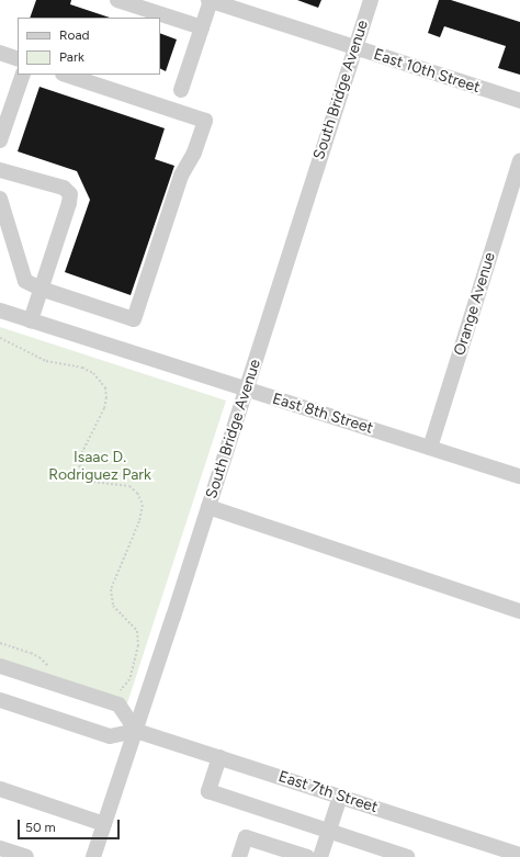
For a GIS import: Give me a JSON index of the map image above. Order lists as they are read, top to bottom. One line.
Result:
{"streets":{"street":["East 10th Street","South Bridge Avenue","Orange Avenue","East 8th Street","East 7th Street"]},"crossings":[["East 10th Street","South Bridge Avenue"],["South Bridge Avenue","East 8th Street"],["South Bridge Avenue","East 7th Street"],["Orange Avenue","East 8th Street"]],"parks":["Isaac D. Rodriguez Park"],"legend":["Road","Park"],"scale_bar":"50 m"}
